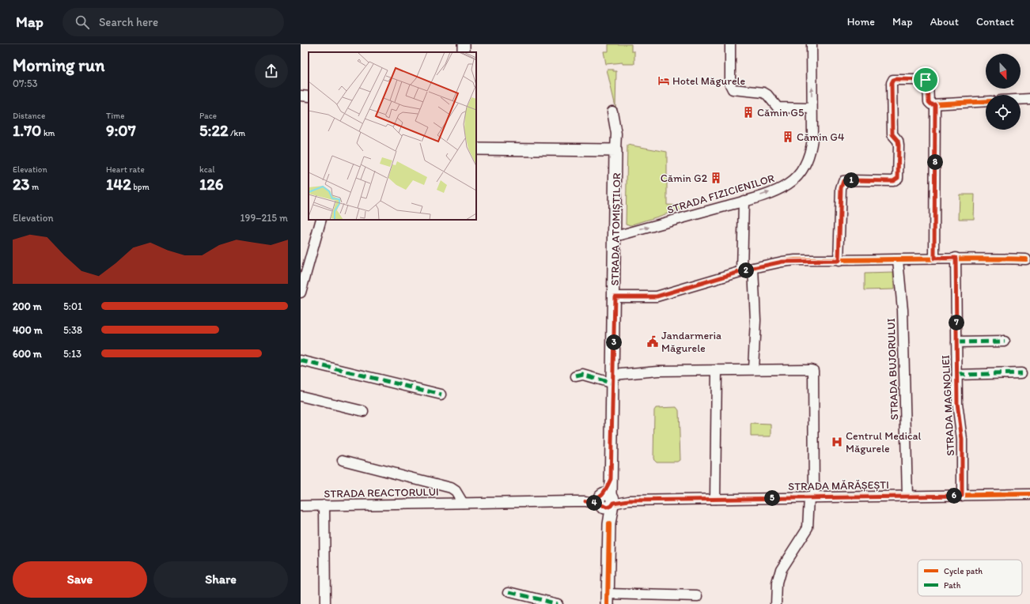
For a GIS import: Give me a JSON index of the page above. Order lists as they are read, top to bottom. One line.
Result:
{"streets":{"main road":["STRADA ATOMIȘTILOR"],"street":["STRADA FIZICIENILOR","STRADA BUJORULUI","STRADA MAGNOLIEI","STRADA MĂRĂȘEȘTI","STRADA REACTORULUI"]},"crossings":[["STRADA FIZICIENILOR","STRADA ATOMIȘTILOR"],["STRADA ATOMIȘTILOR","STRADA MĂRĂȘEȘTI"],["STRADA ATOMIȘTILOR","STRADA REACTORULUI"],["STRADA BUJORULUI","STRADA MĂRĂȘEȘTI"],["STRADA MAGNOLIEI","STRADA MĂRĂȘEȘTI"],["STRADA MĂRĂȘEȘTI","STRADA REACTORULUI"]],"one_way":["STRADA FIZICIENILOR"],"places":{"hotel":["Hotel Măgurele"],"building":["Cămin G5","Cămin G4","Cămin G2"],"public building":["Jandarmeria Măgurele"],"hospital":["Centrul Medical Măgurele"]},"legend":["Cycle path","Path"],"north":"bottom","page":{"header":"Map","search":"Search here","nav":["Home","Map","About","Contact"],"heading":["Morning run","07:53"],"stats":[["Distance","1.70 km"],["Time","9:07"],["Pace","5:22 /km"],["Elevation","23 m"],["Heart rate","142 bpm"],["kcal","126"]],"pins":["8","1","2","7","3","6","5","4"],"chart":["Elevation","199–215 m"],"list":[{"name":"200 m","note":"5:01"},{"name":"400 m","note":"5:38"},{"name":"600 m","note":"5:13"}],"buttons":["Save","Share"]}}
